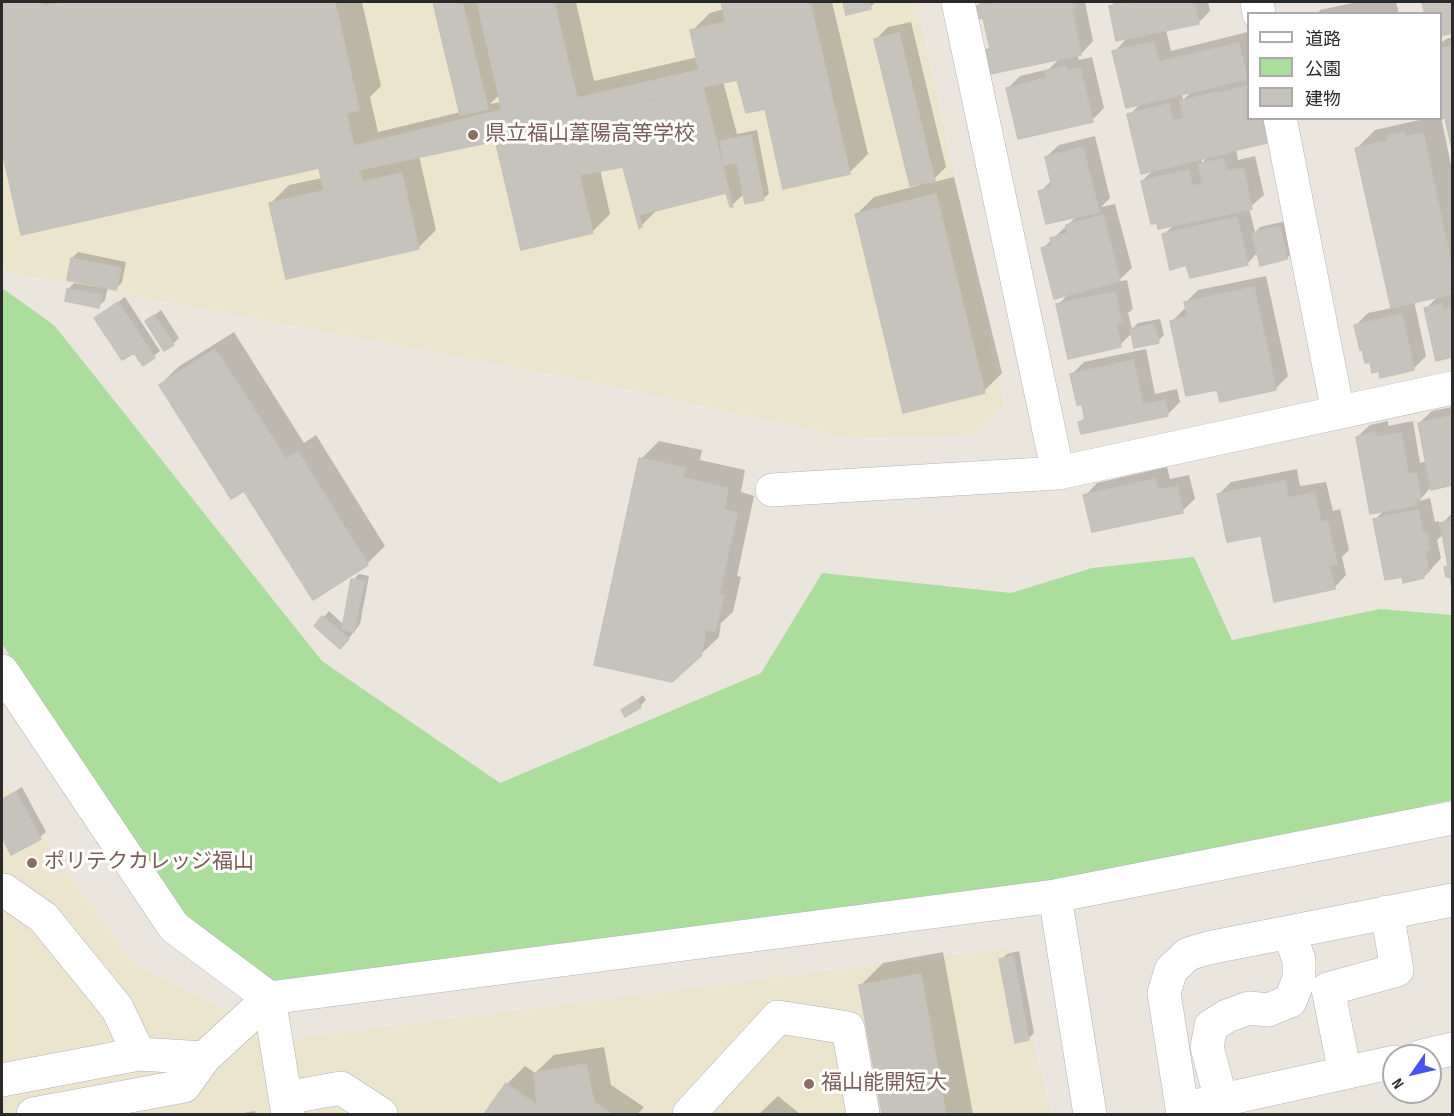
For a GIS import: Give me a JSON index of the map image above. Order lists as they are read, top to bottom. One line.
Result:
{"places":["県立福山葦陽高等学校","ポリテクカレッジ福山","福山能開短大"],"legend":["道路","公園","建物"],"north":"bottom left"}
